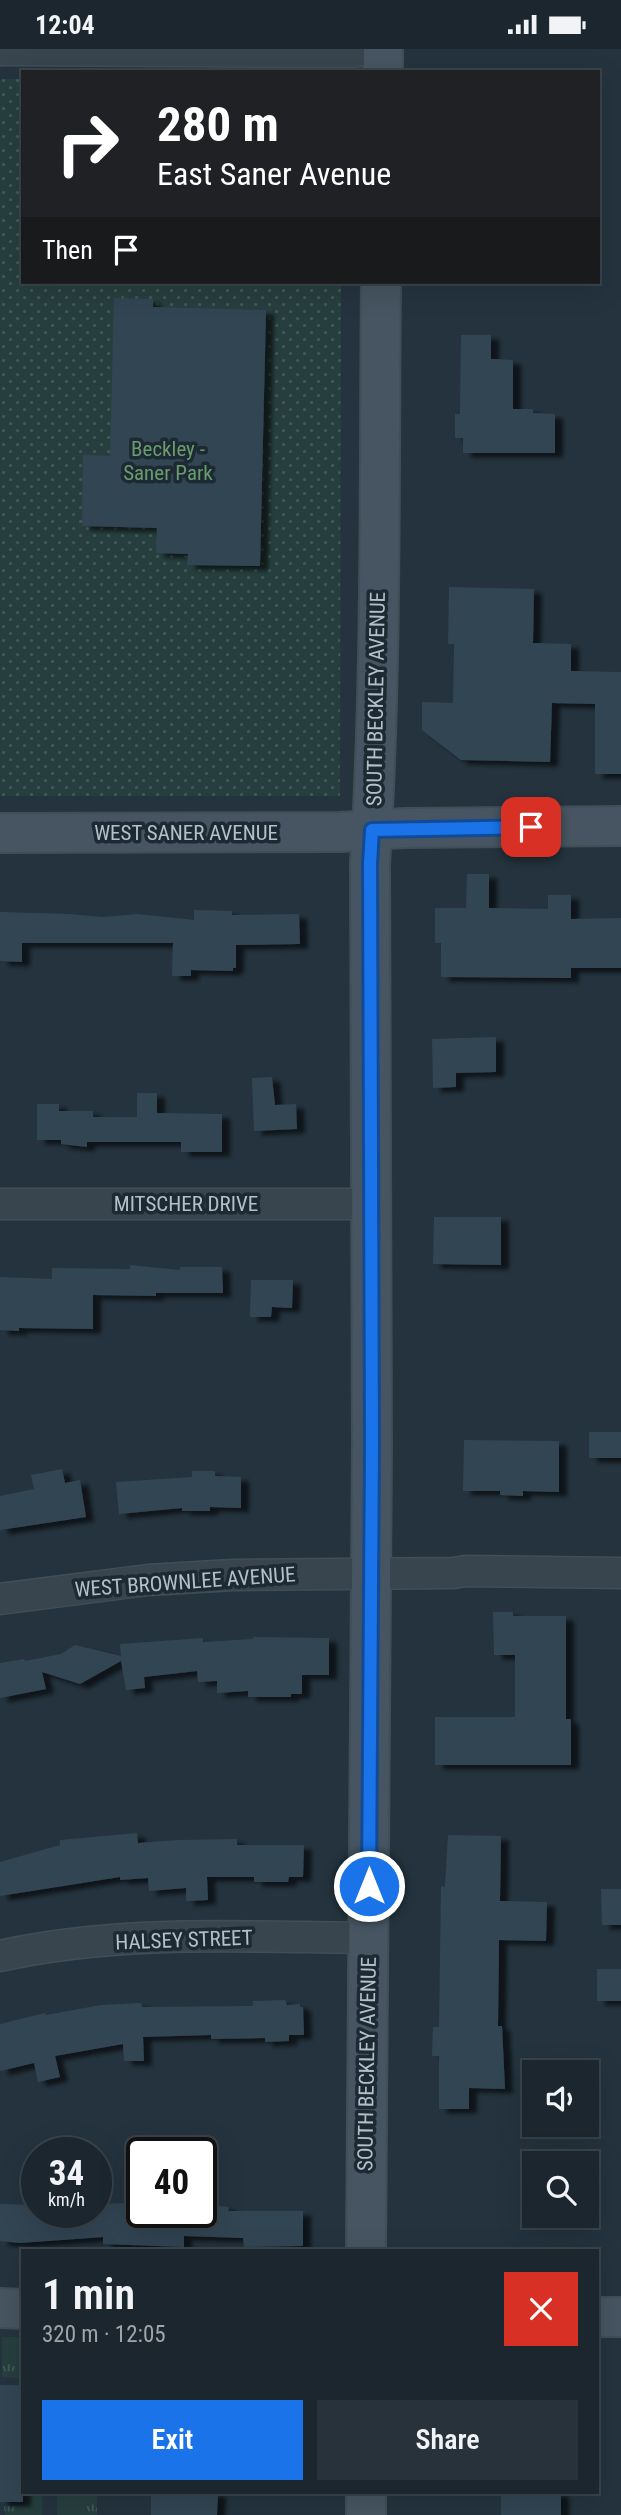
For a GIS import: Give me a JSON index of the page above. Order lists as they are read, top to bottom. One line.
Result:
{"streets":{"street":["SOUTH BECKLEY AVENUE","WEST SANER AVENUE","MITSCHER DRIVE","WEST BROWNLEE AVENUE","HALSEY STREET"]},"crossings":[["SOUTH BECKLEY AVENUE","WEST SANER AVENUE"],["SOUTH BECKLEY AVENUE","MITSCHER DRIVE"],["SOUTH BECKLEY AVENUE","WEST BROWNLEE AVENUE"],["SOUTH BECKLEY AVENUE","HALSEY STREET"]],"parks":["Beckley - Saner Park"],"page":{"status":"12:04","turn":["280 m","East Saner Avenue"],"then":"Then","speed":"34 km/h","limit":"40","heading":["1 min","320 m · 12:05"],"buttons":["Exit","Share"]}}
